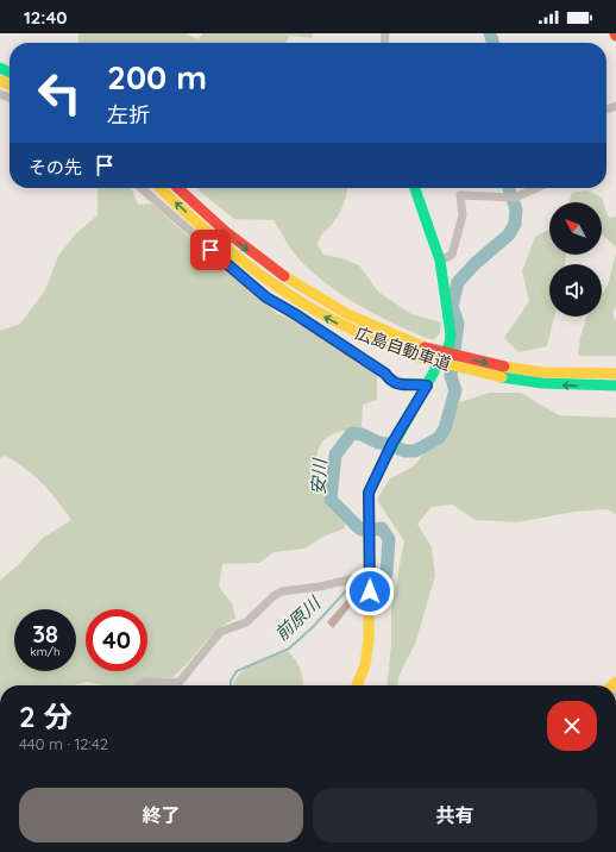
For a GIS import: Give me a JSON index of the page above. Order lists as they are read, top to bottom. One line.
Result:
{"streets":{"main road":["広島自動車道"]},"water":["安川","前原川"],"north":"top left","page":{"status":"12:40","turn":["200 m","左折"],"then":"その先","speed":"38 km/h","limit":"40","heading":["2 分","440 m · 12:42"],"buttons":["終了","共有"]}}
